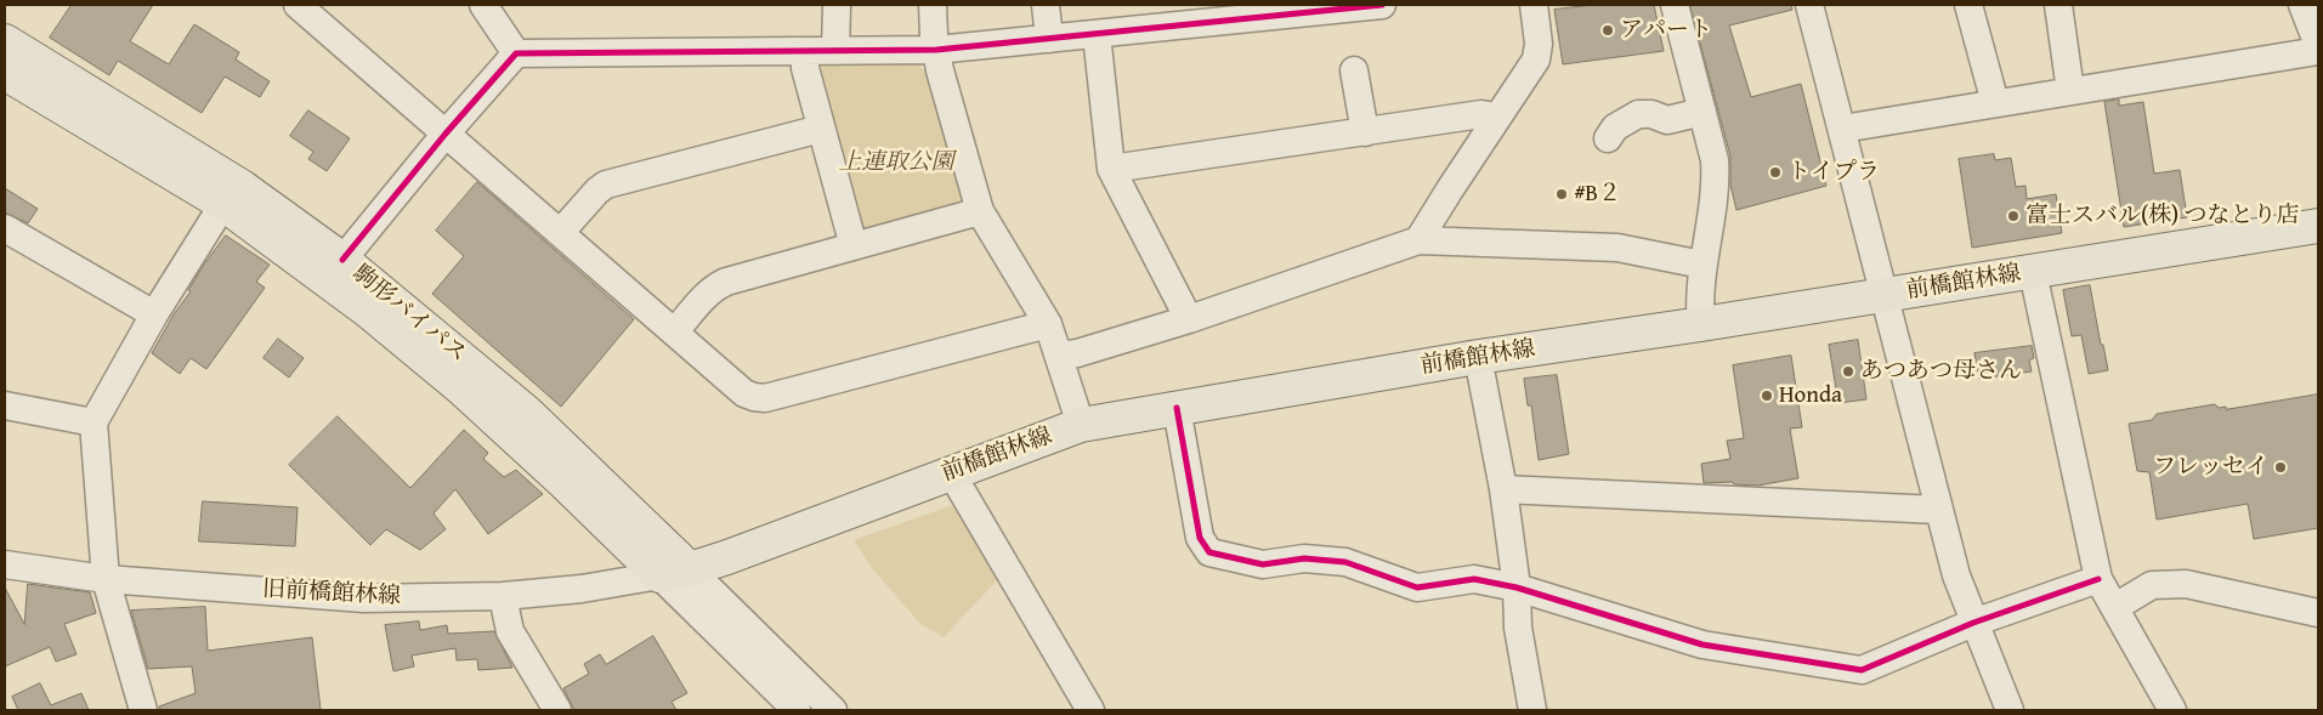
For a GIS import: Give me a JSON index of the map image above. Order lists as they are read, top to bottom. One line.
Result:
{"streets":{"main road":["前橋館林線","駒形バイパス"],"street":["旧前橋館林線"]},"crossings":[["前橋館林線","駒形バイパス"],["前橋館林線","旧前橋館林線"],["駒形バイパス","旧前橋館林線"]],"parks":["上連取公園"],"places":["アパート","トイプラ","#B２","富士スバル(株) つなとり店","あつあつ母さん","Honda","フレッセイ"]}
